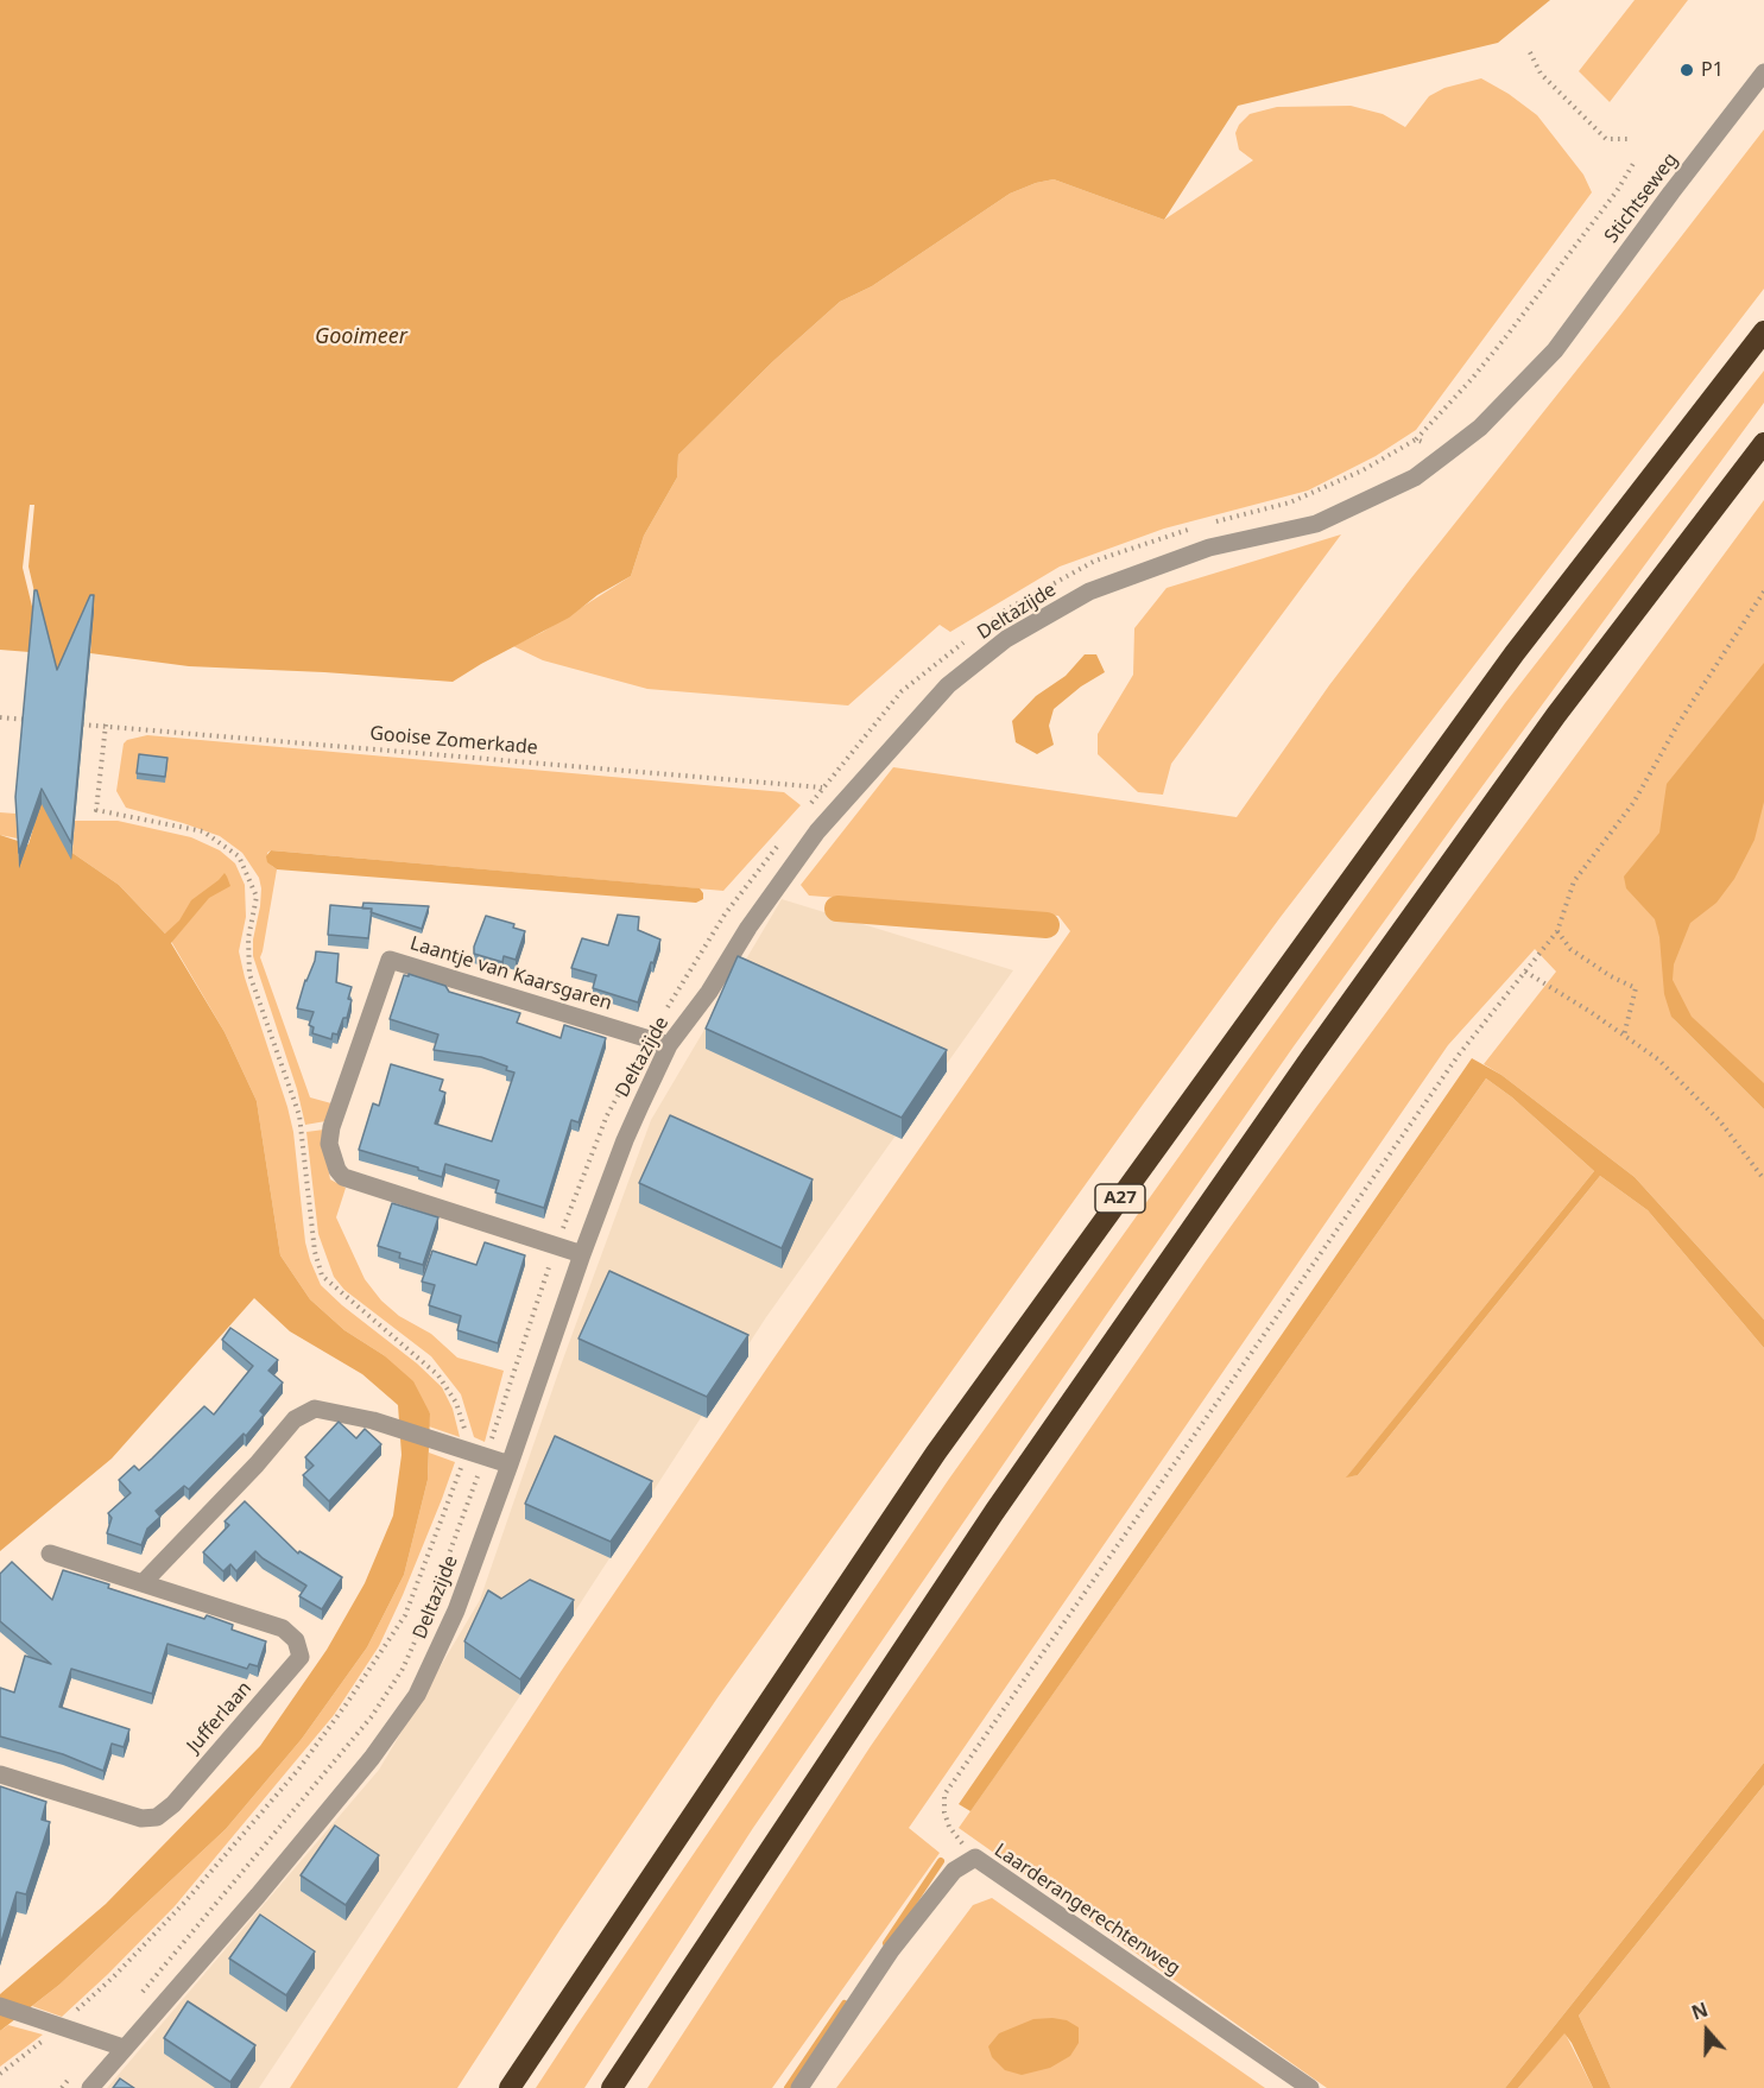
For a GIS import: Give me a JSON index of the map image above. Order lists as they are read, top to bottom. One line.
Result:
{"streets":{"highway":["A27"],"street":["Stichtseweg","Deltazijde","Laantje van Kaarsgaren","Jufferlaan","Laarderangerechtenweg"],"path":["Gooise Zomerkade"]},"crossings":[["Stichtseweg","Deltazijde"],["Deltazijde","Laantje van Kaarsgaren"]],"water":["Gooimeer"],"places":["P1"],"north":"top"}
